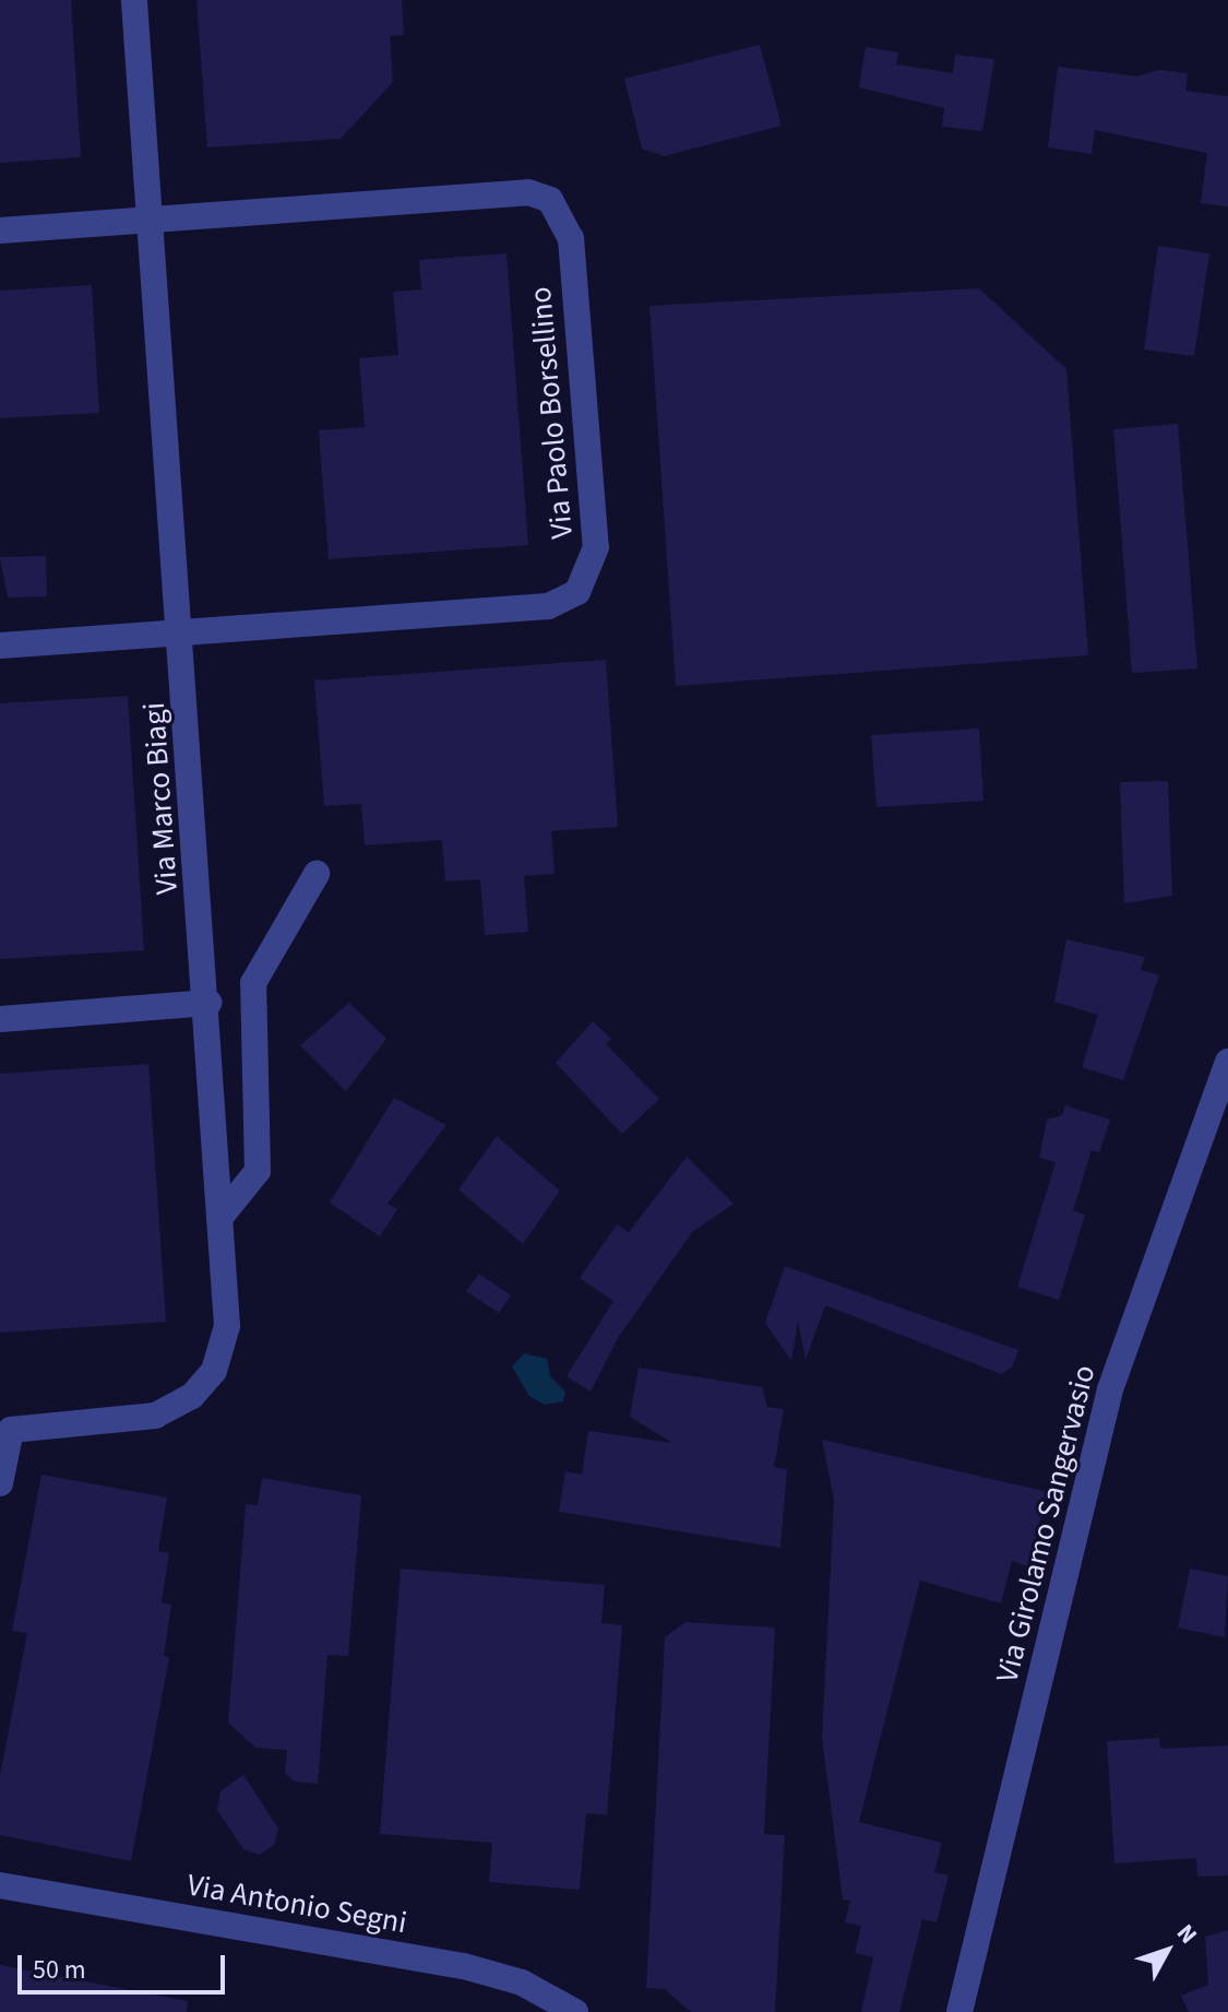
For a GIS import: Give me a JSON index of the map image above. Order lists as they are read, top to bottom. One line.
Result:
{"streets":{"street":["Via Paolo Borsellino","Via Marco Biagi","Via Girolamo Sangervasio","Via Antonio Segni"]},"crossings":[["Via Paolo Borsellino","Via Marco Biagi"]],"scale_bar":"50 m","north":"top right"}
